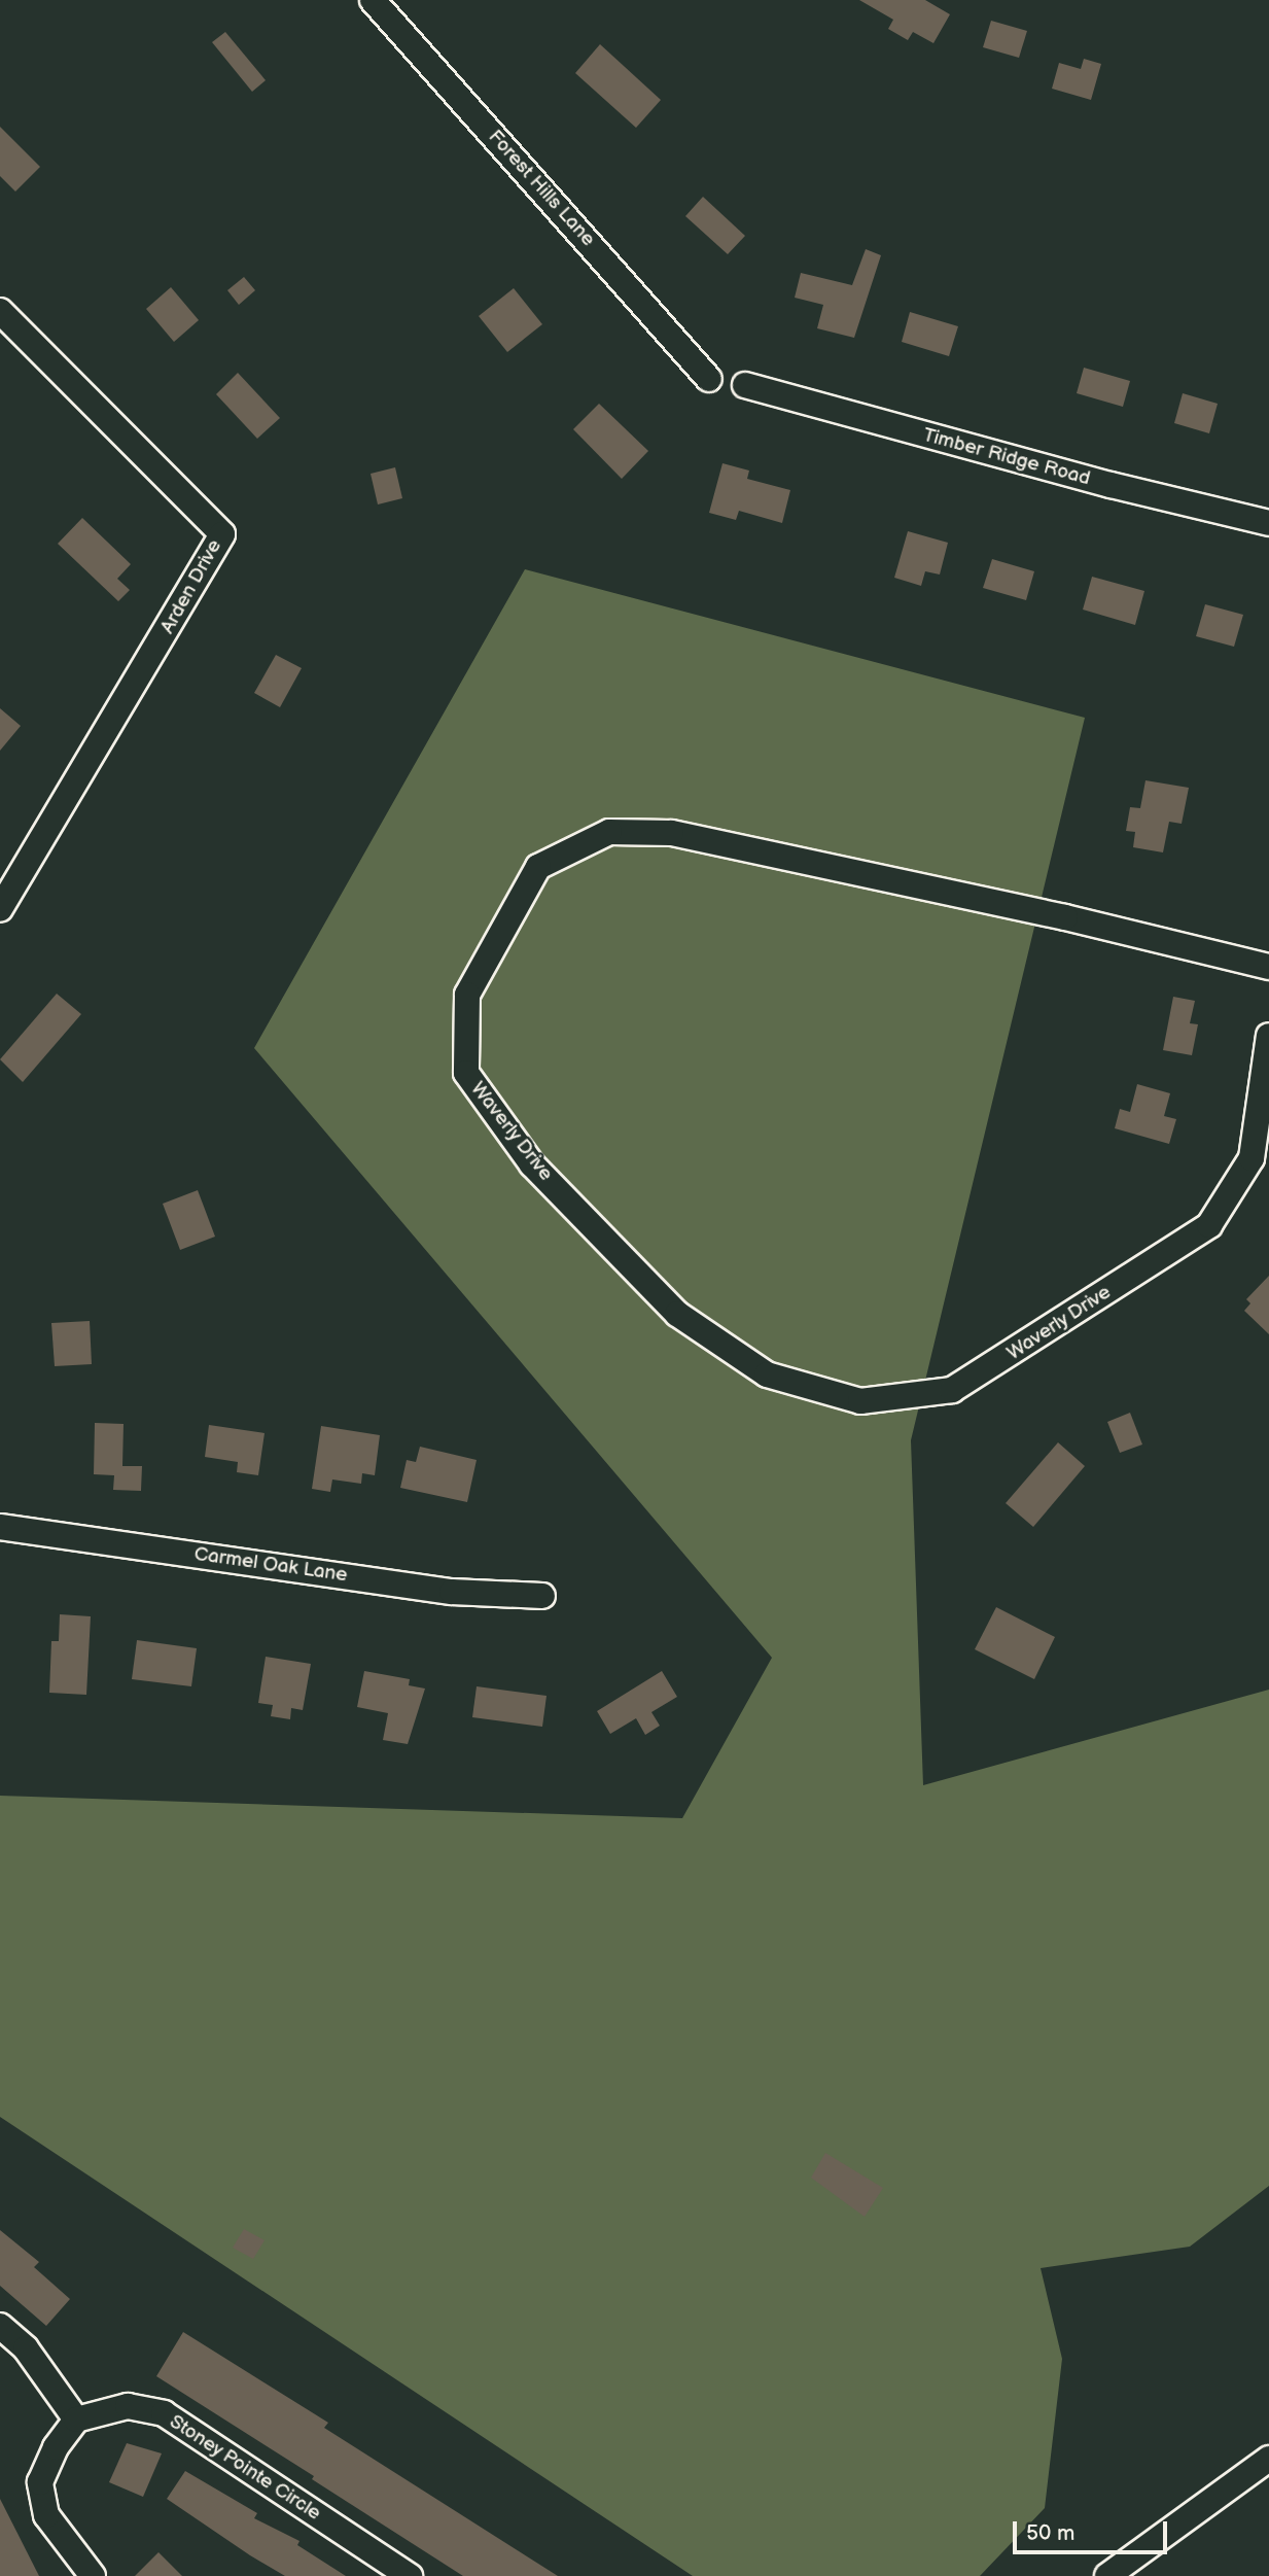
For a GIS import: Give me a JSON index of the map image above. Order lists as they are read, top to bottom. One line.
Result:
{"streets":{"street":["Forest Hills Lane","Timber Ridge Road","Arden Drive","Waverly Drive","Carmel Oak Lane","Stoney Pointe Circle"]},"scale_bar":"50 m"}
